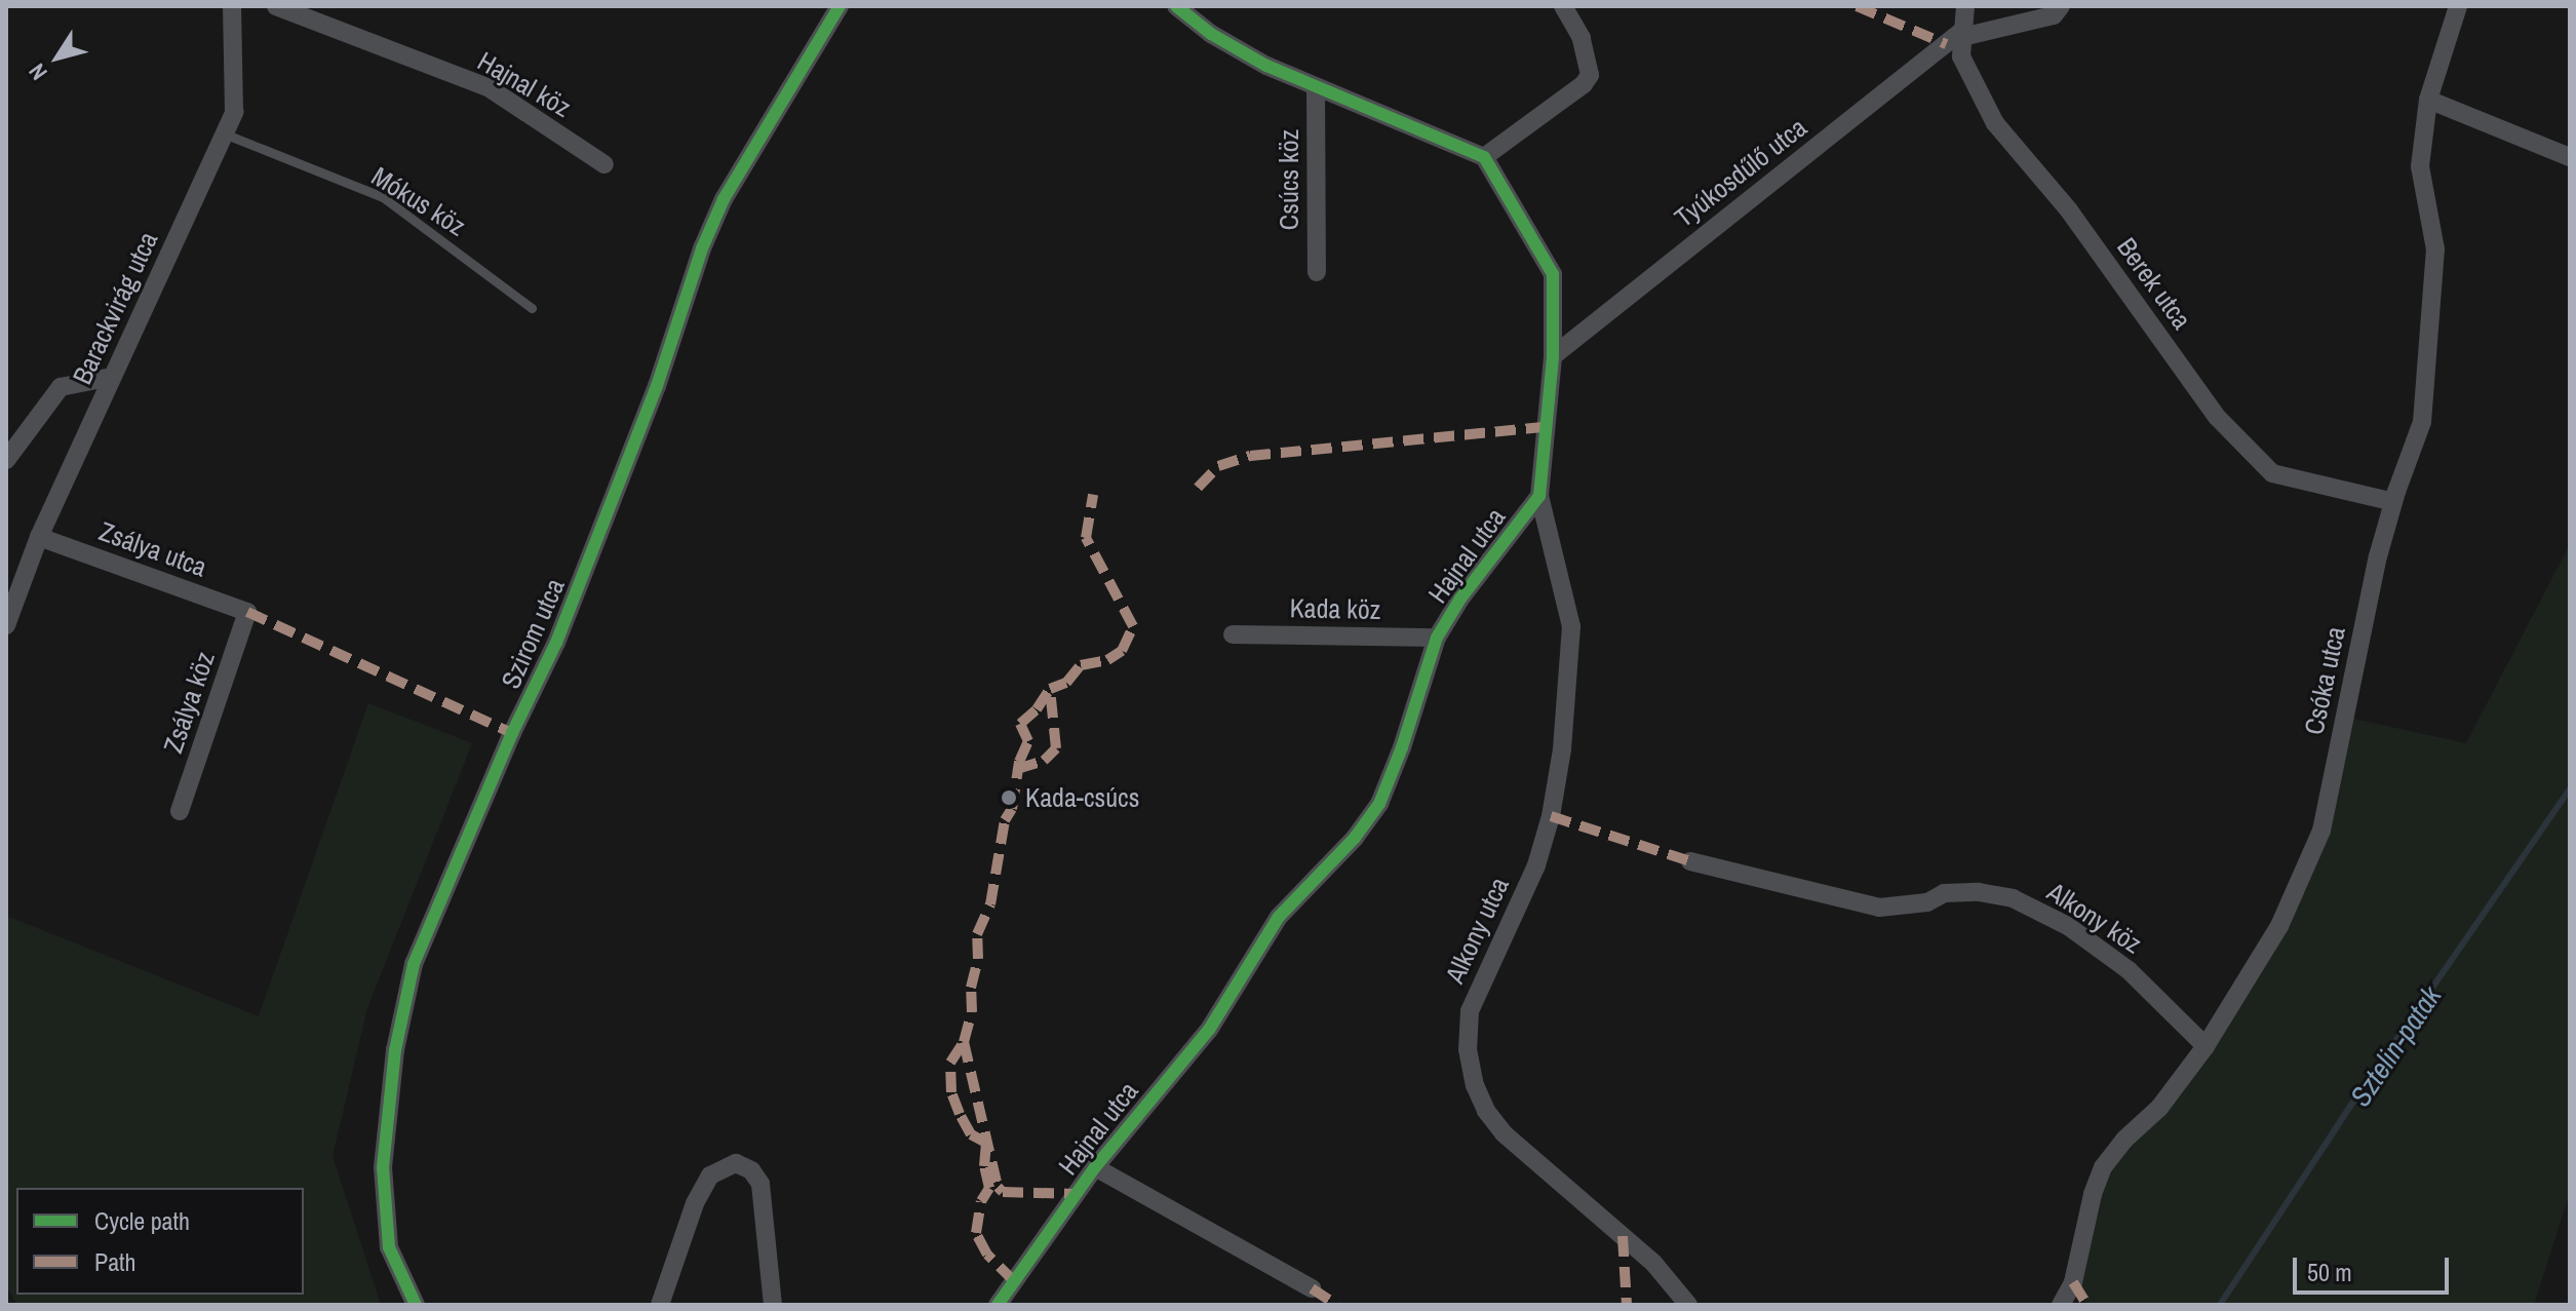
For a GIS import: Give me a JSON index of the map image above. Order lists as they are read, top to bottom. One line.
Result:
{"streets":{"street":["Hajnal köz","Tyúkosdűlő utca","Csúcs köz","Berek utca","Barackvirág utca","Zsálya utca","Hajnal utca","Kada köz","Szirom utca","Csóka utca","Zsálya köz","Alkony köz","Alkony utca"],"lane":["Mókus köz"]},"crossings":[["Tyúkosdűlő utca","Berek utca"],["Tyúkosdűlő utca","Hajnal utca"],["Mókus köz","Barackvirág utca"],["Berek utca","Csóka utca"],["Barackvirág utca","Zsálya utca"],["Zsálya utca","Zsálya köz"],["Hajnal utca","Kada köz"],["Hajnal utca","Alkony utca"],["Csóka utca","Alkony köz"]],"water":["Sztelin-patak"],"places":["Kada-csúcs"],"legend":["Cycle path","Path"],"scale_bar":"50 m","north":"bottom left"}
